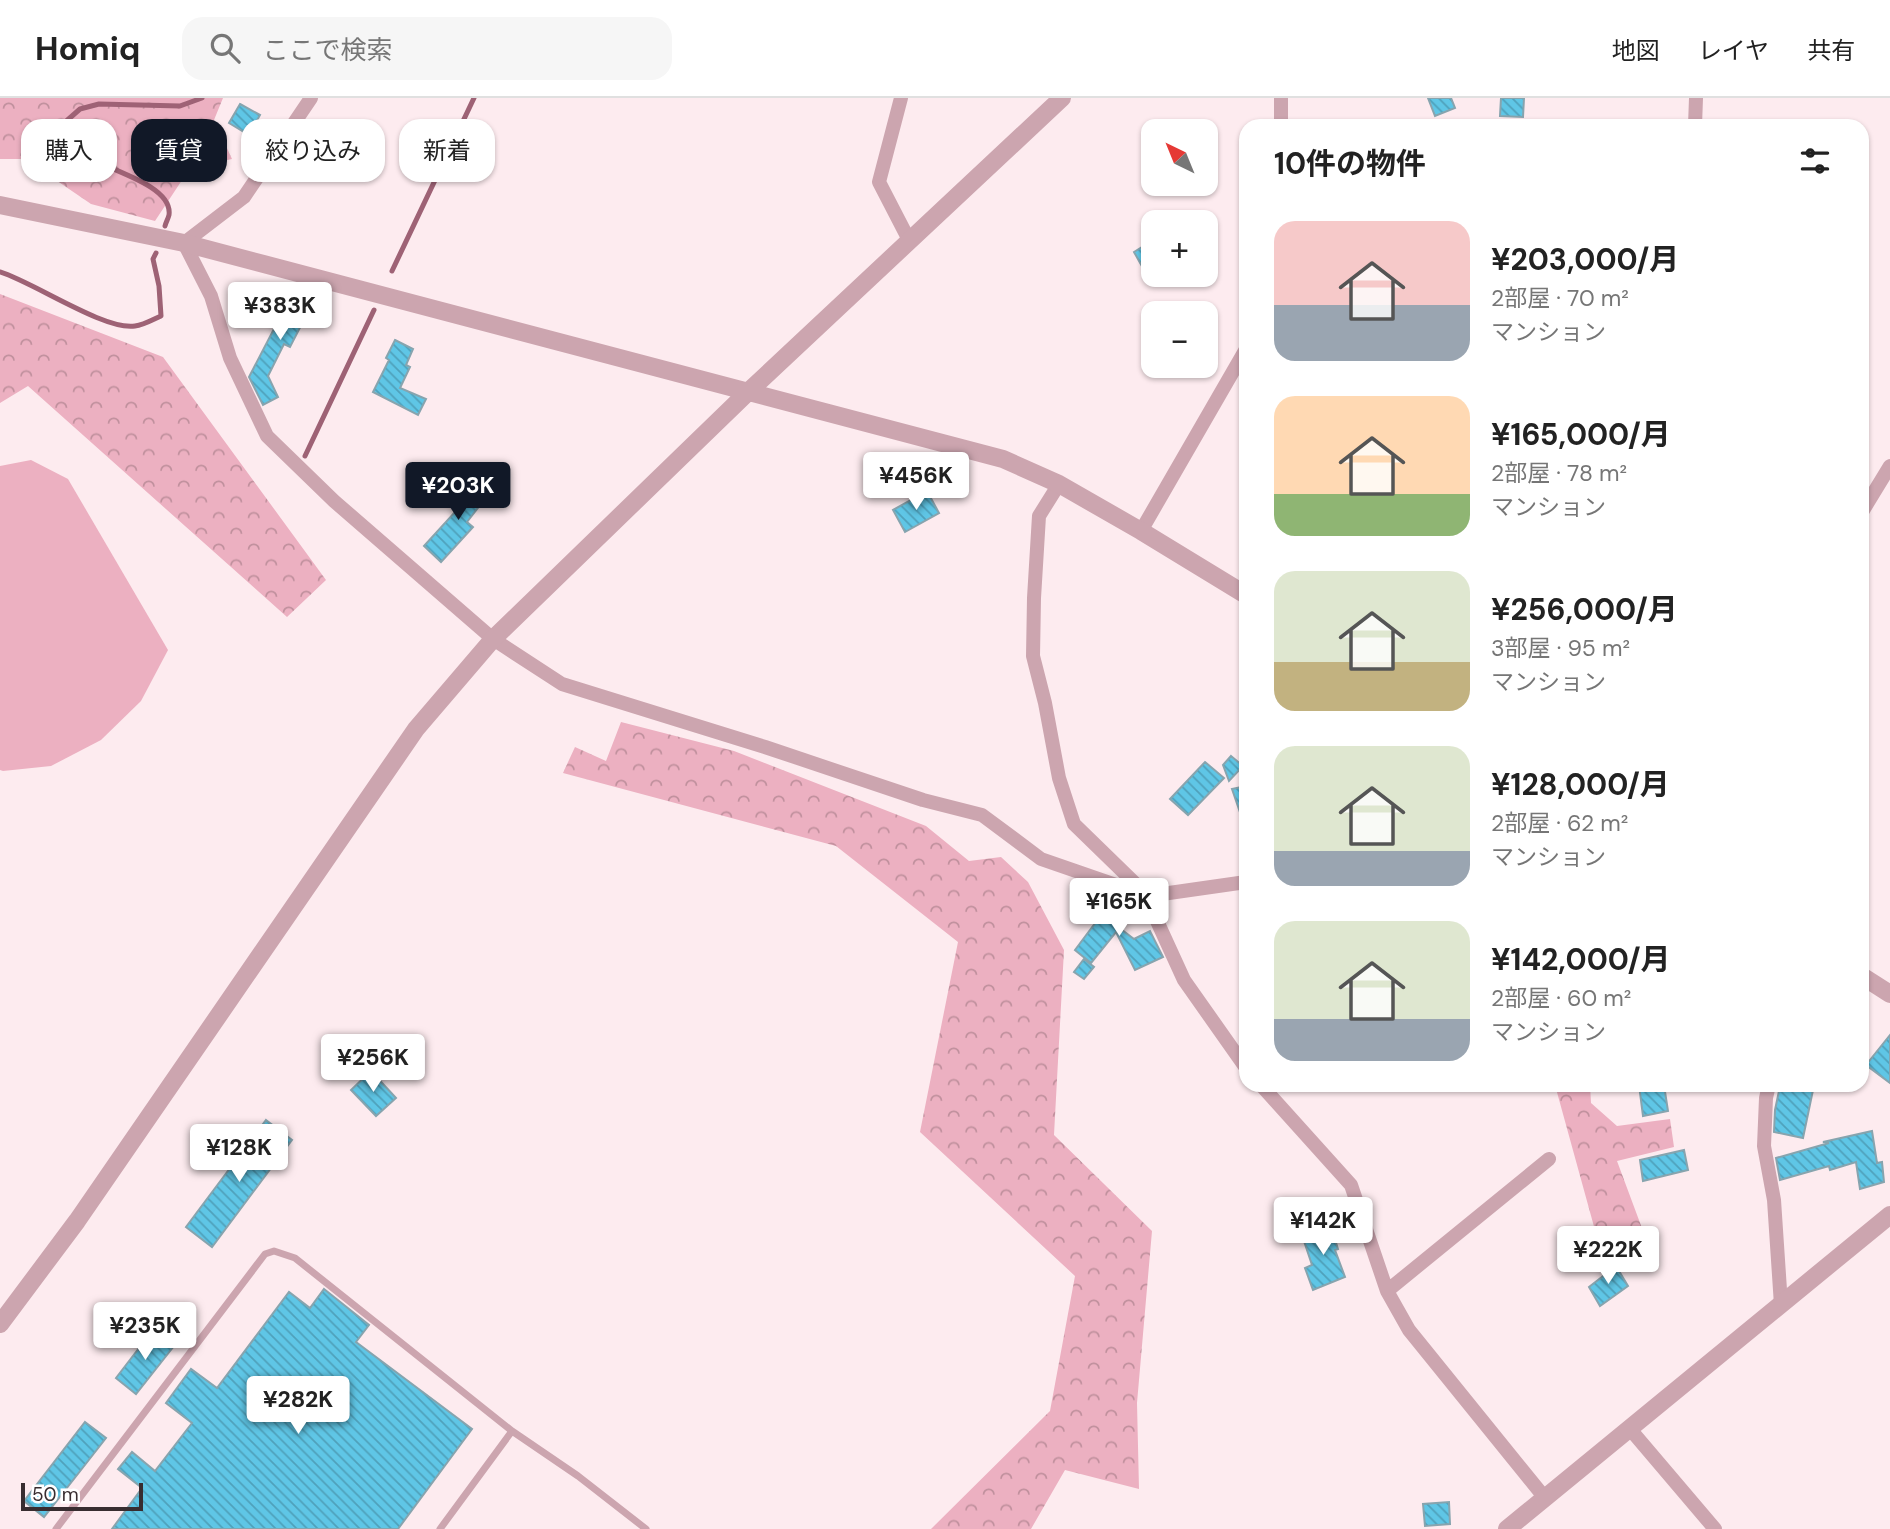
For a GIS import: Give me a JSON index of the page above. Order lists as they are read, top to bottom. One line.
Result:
{"scale_bar":"50 m","north":"top left","page":{"header":"Homiq","search":"ここで検索","nav":["地図","レイヤ","共有"],"map_buttons":["+","−"],"chip":["購入","賃貸","絞り込み","新着"],"heading":"10件の物件","list":[{"name":"¥203,000/月","note":"2部屋 · 70 m² · マンション"},{"name":"¥165,000/月","note":"2部屋 · 78 m² · マンション"},{"name":"¥256,000/月","note":"3部屋 · 95 m² · マンション"},{"name":"¥128,000/月","note":"2部屋 · 62 m² · マンション"},{"name":"¥142,000/月","note":"2部屋 · 60 m² · マンション"}],"price":["¥383K","¥456K","¥203K","¥165K","¥256K","¥128K","¥142K","¥222K","¥235K","¥282K"],"scale":"50 m"}}
